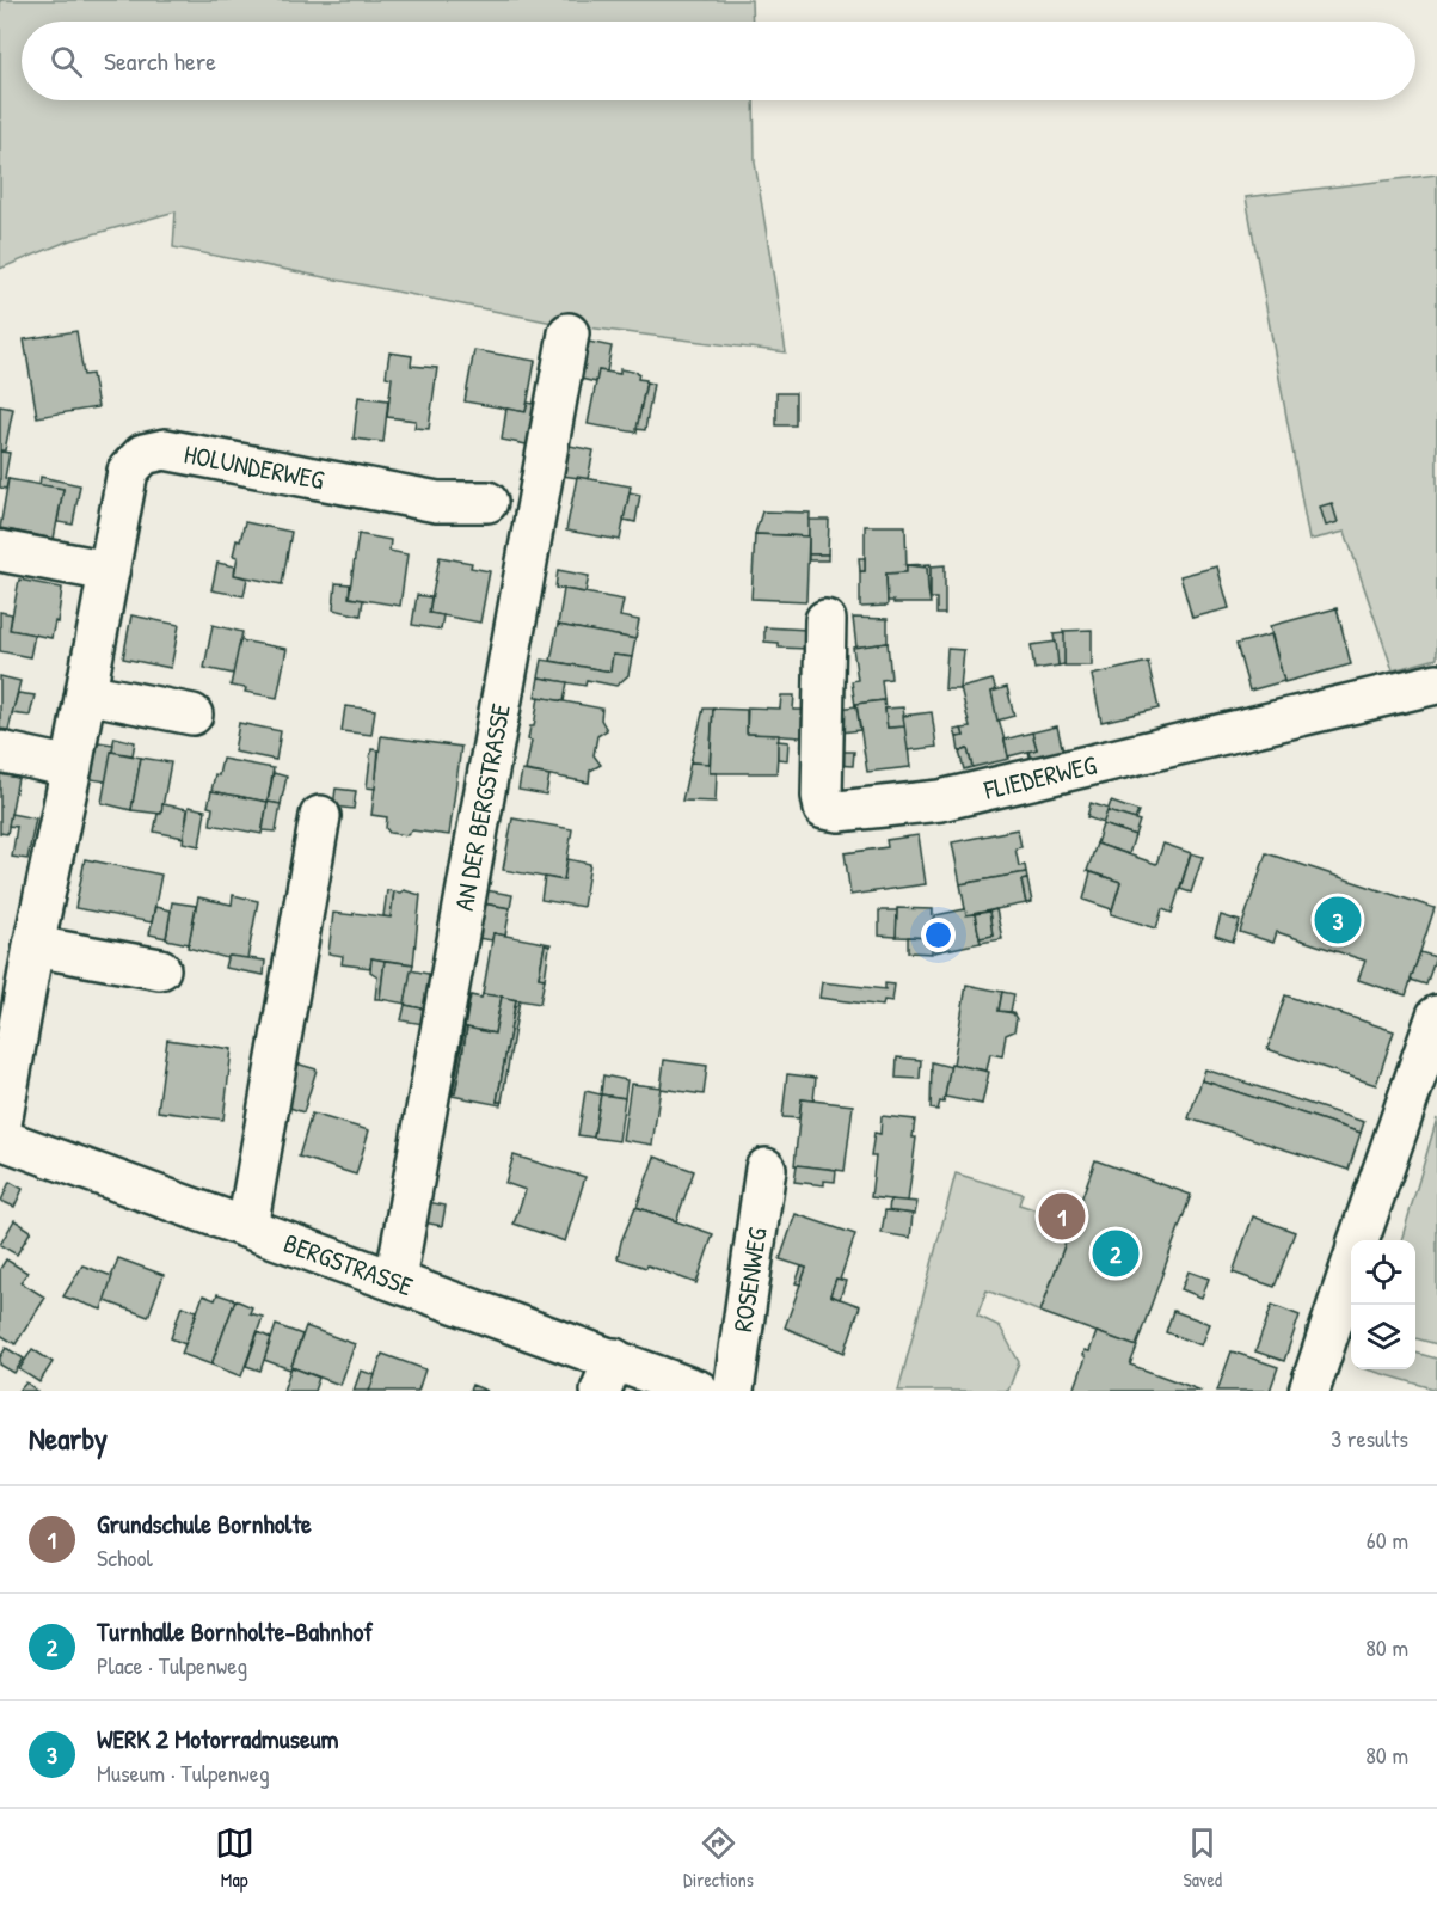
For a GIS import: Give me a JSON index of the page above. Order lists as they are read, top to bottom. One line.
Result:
{"streets":{"street":["HOLUNDERWEG","FLIEDERWEG","AN DER BERGSTRASSE","BERGSTRASSE","ROSENWEG"]},"crossings":[["AN DER BERGSTRASSE","BERGSTRASSE"]],"page":{"search":"Search here","pins":["3","1","2"],"heading":["Nearby","3 results"],"list":[{"mark":"1","name":"Grundschule Bornholte","note":"School","value":"60 m"},{"mark":"2","name":"Turnhalle Bornholte-Bahnhof","note":"Place · Tulpenweg","value":"80 m"},{"mark":"3","name":"WERK 2 Motorradmuseum","note":"Museum · Tulpenweg","value":"80 m"}],"nav":["Map","Directions","Saved"]}}
